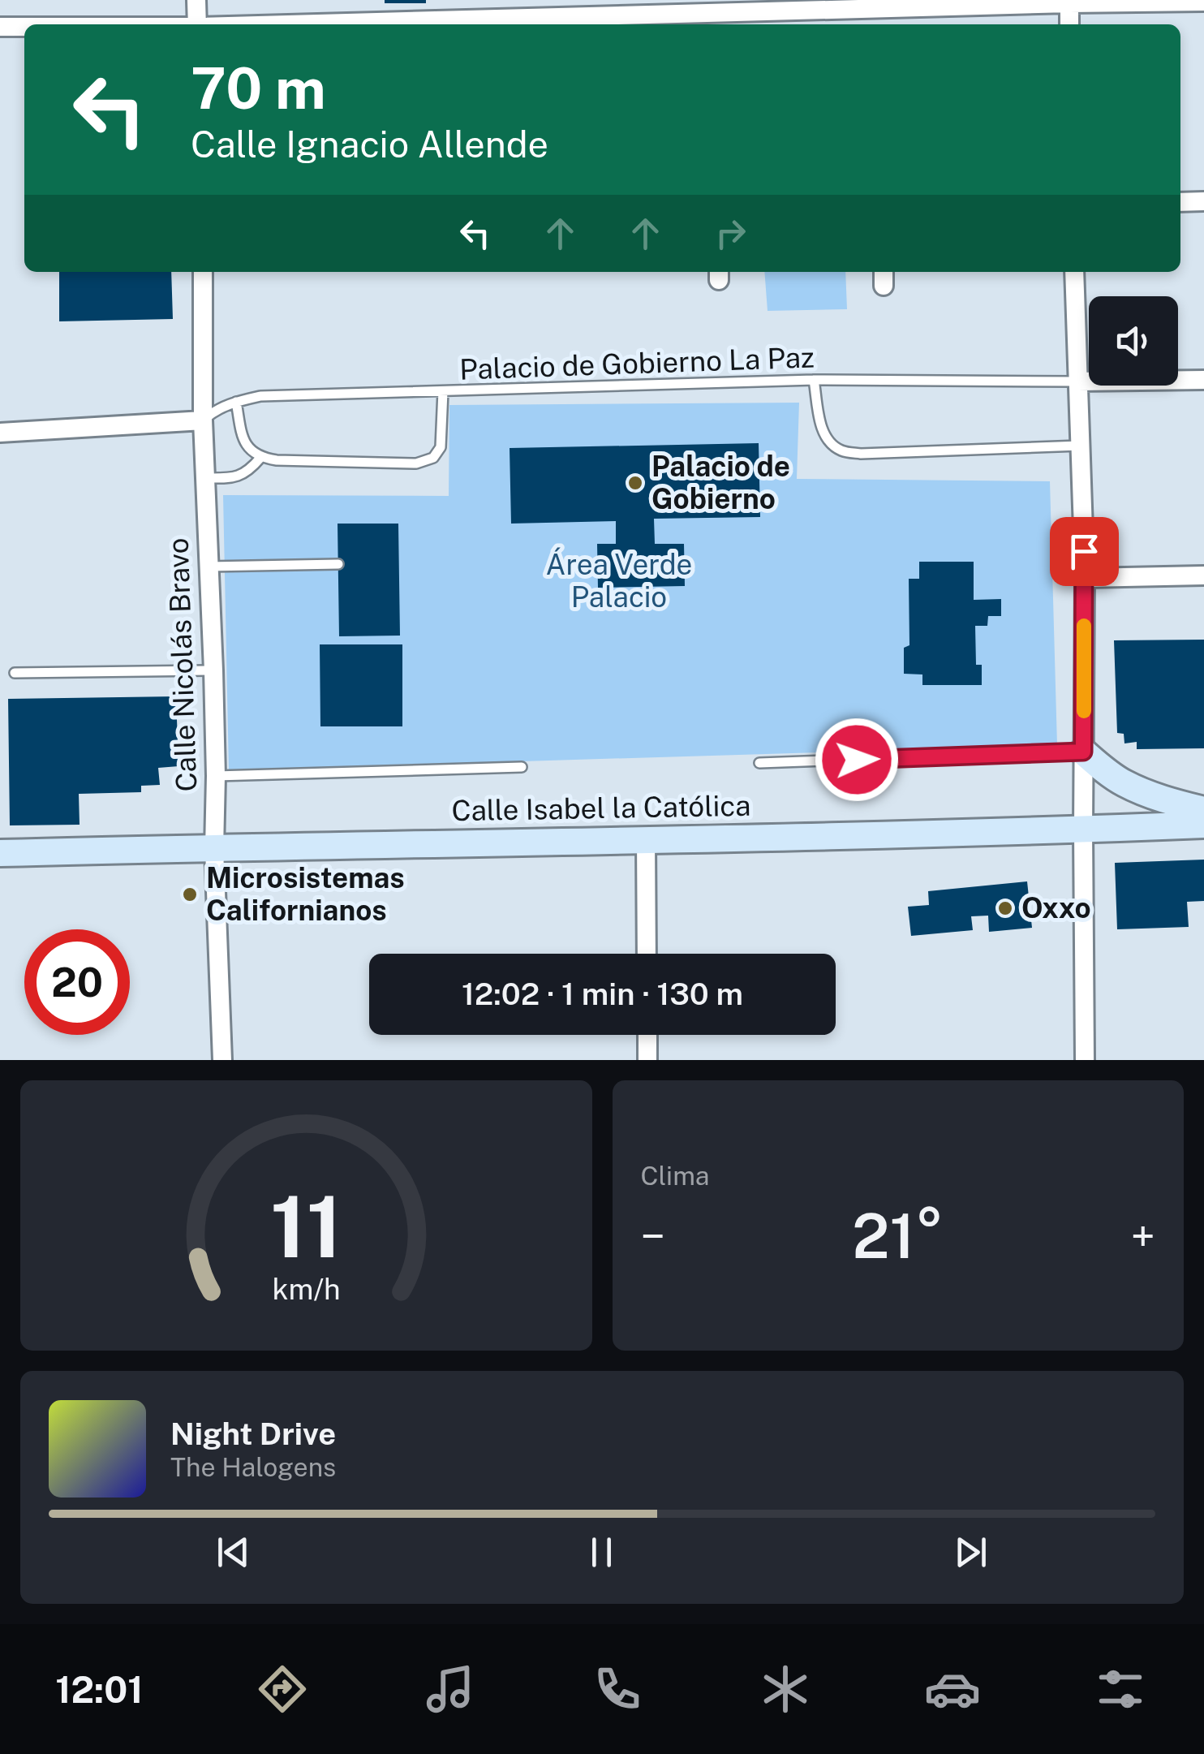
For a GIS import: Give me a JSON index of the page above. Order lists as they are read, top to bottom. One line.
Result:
{"streets":{"street":["Calle Nicolás Bravo","Calle Isabel la Católica"],"lane":["Palacio de Gobierno La Paz"]},"crossings":[["Palacio de Gobierno La Paz","Calle Nicolás Bravo"],["Calle Nicolás Bravo","Calle Isabel la Católica"]],"parks":["Área Verde Palacio"],"places":["Palacio de Gobierno","Microsistemas Californianos","Oxxo"],"page":{"turn":["70 m","Calle Ignacio Allende"],"limit":"20","trip":"12:02 · 1 min · 130 m","tile":"Clima","heat":["−","21°","+"],"song":["Night Drive","The Halogens"],"tabs":"12:01","gauge":["11","km/h"]}}
